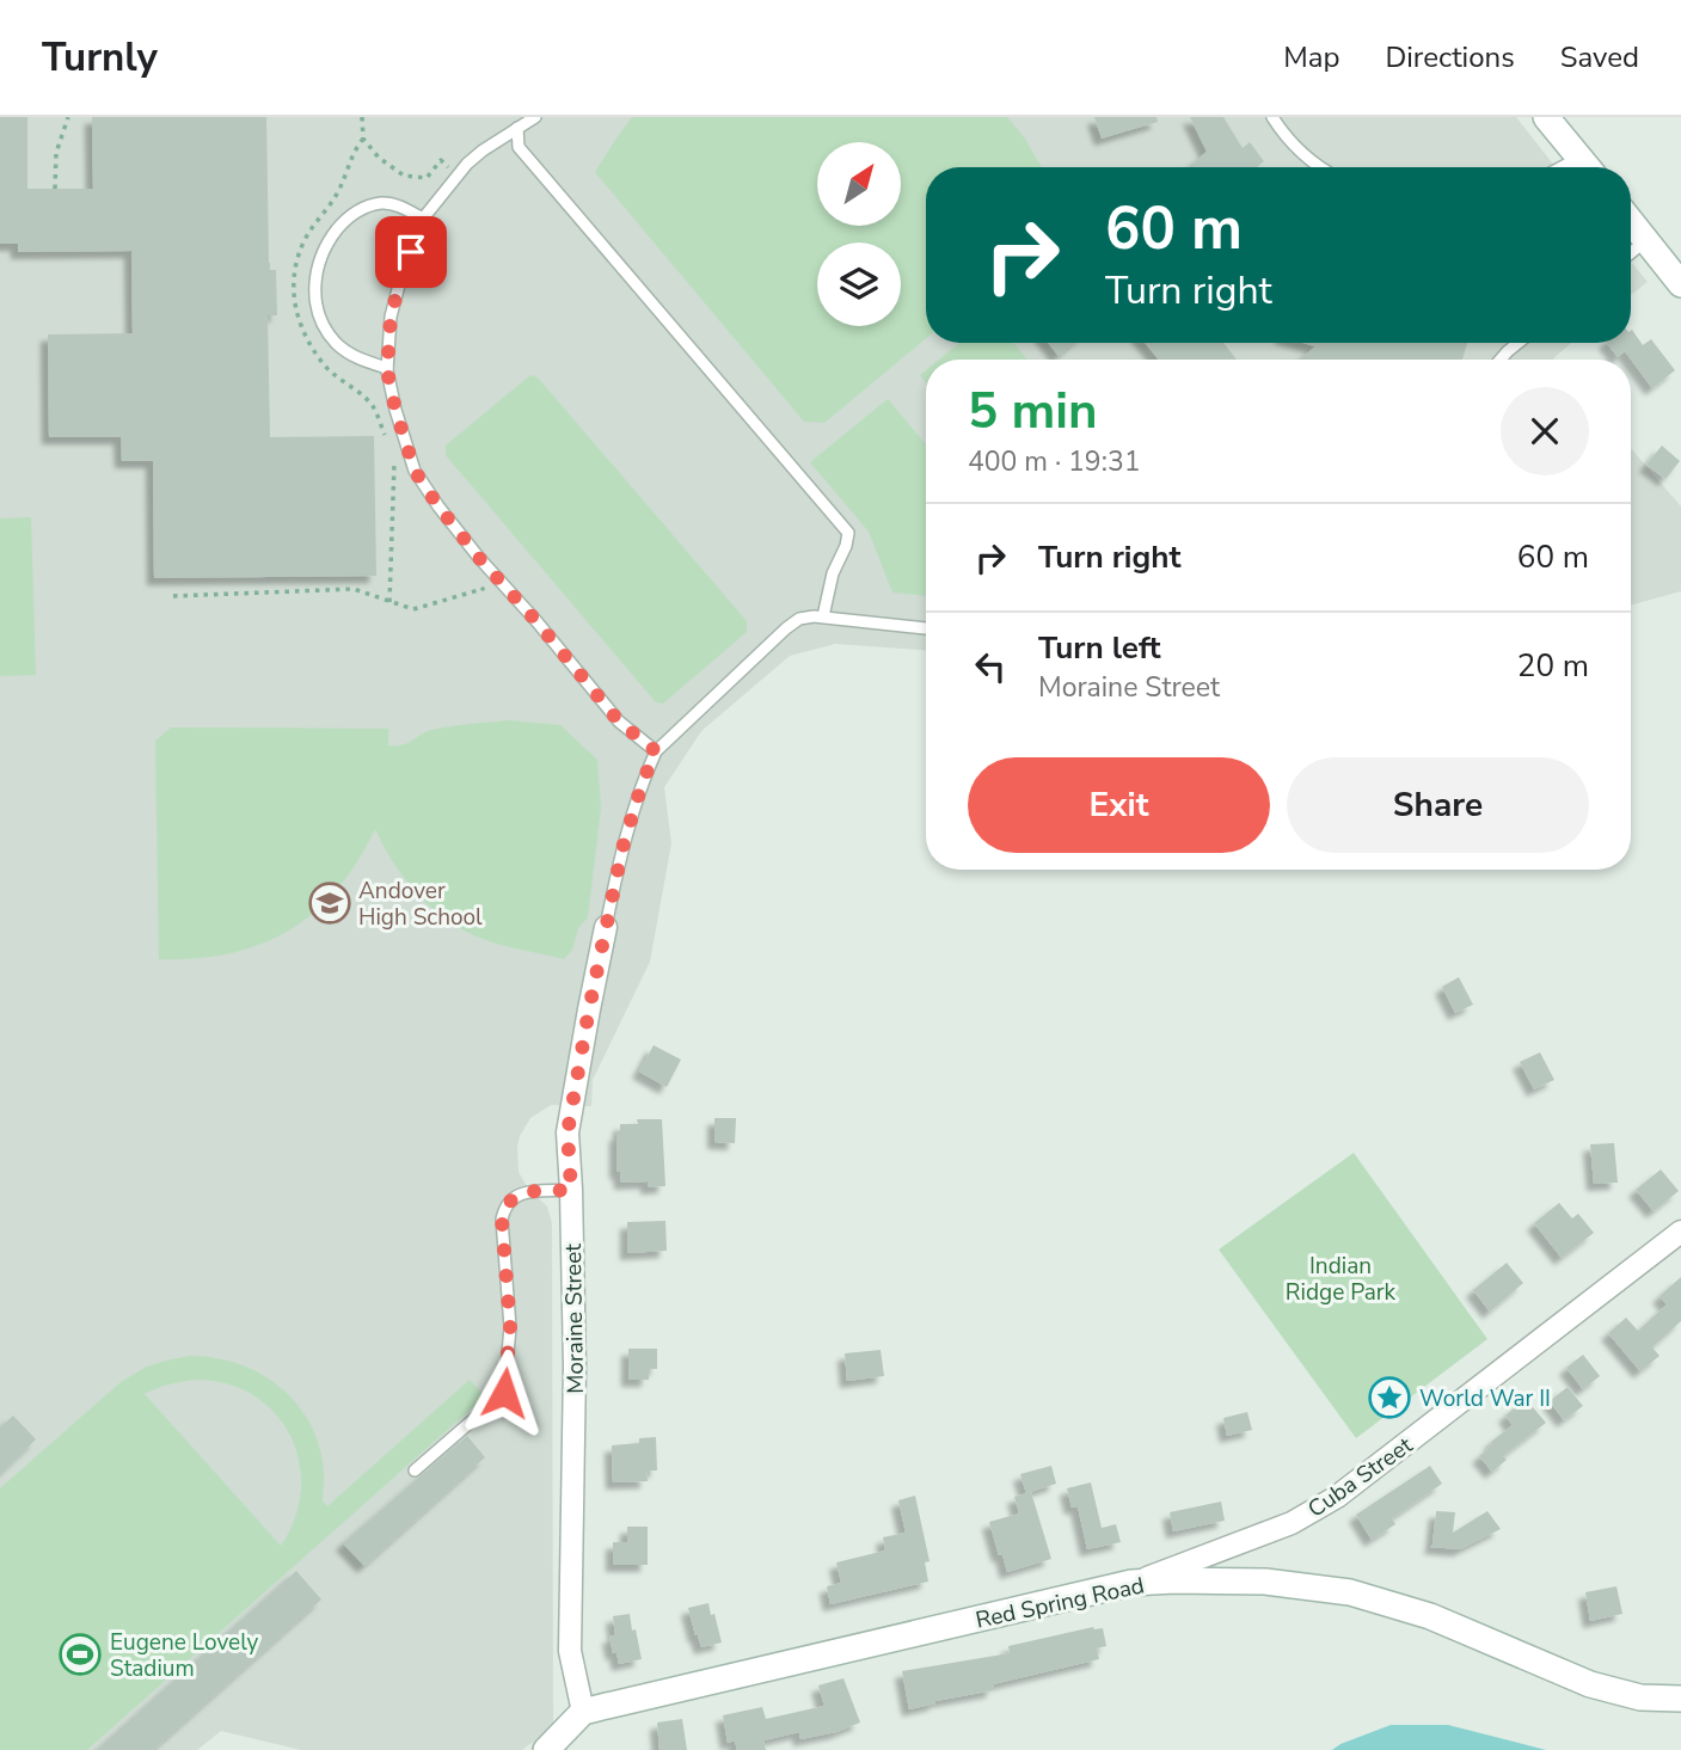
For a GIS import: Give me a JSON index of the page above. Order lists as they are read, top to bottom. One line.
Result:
{"streets":{"main road":["Red Spring Road"],"street":["Moraine Street","Cuba Street"]},"crossings":[["Moraine Street","Red Spring Road"],["Cuba Street","Red Spring Road"]],"parks":["Indian Ridge Park"],"places":{"school or university":["Andover High School"],"place":["World War II"],"sports":["Eugene Lovely Stadium"]},"north":"top right","page":{"header":"Turnly","nav":["Map","Directions","Saved"],"turn":["60 m","Turn right"],"heading":["5 min","400 m · 19:31"],"list":[{"name":"Turn right","value":"60 m"},{"name":"Turn left","note":"Moraine Street","value":"20 m"}],"buttons":["Exit","Share"]}}
